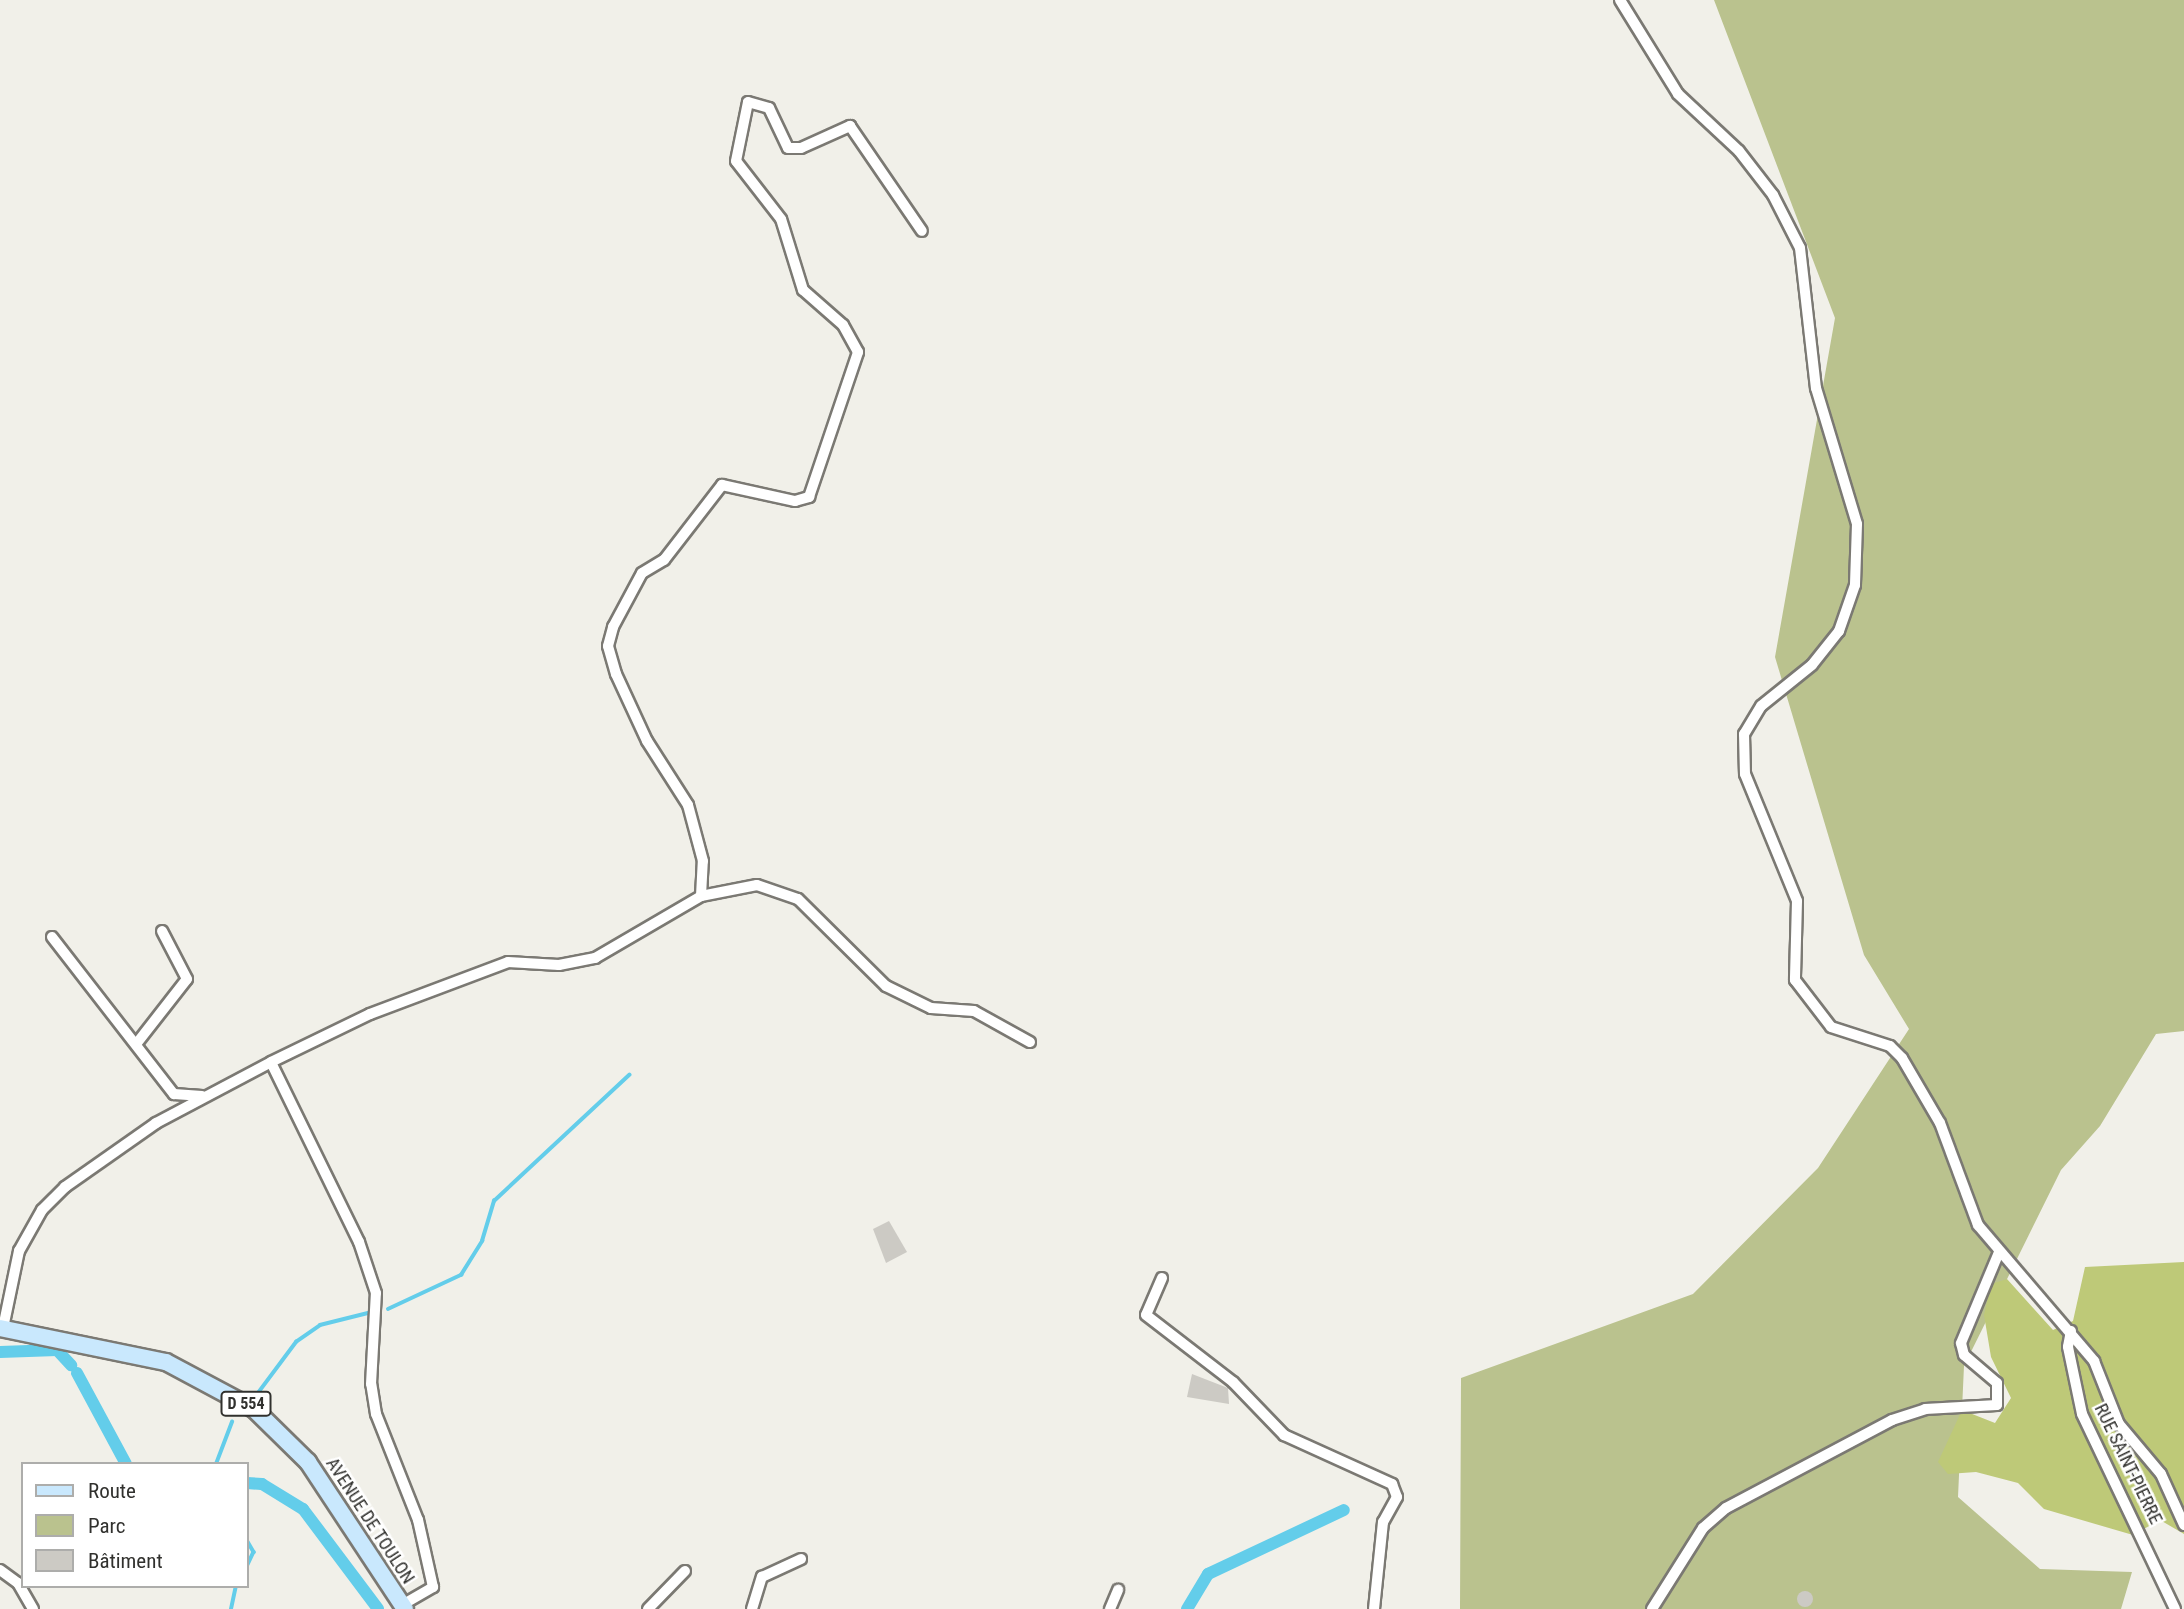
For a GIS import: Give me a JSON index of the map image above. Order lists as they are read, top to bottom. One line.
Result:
{"streets":{"main road":["D 554","AVENUE DE TOULON"],"street":["RUE SAINT-PIERRE"]},"legend":["Route","Parc","Bâtiment"]}
